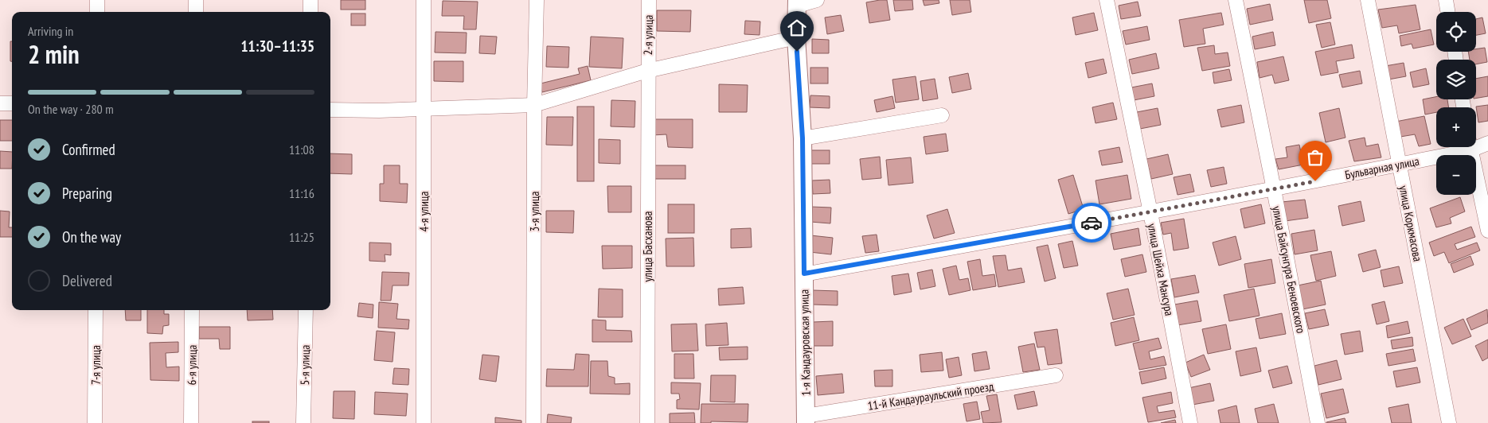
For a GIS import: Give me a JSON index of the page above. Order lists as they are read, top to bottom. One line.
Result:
{"streets":{"street":["2-я улица","Бульварная улица","4-я улица","3-я улица","улица Коркмасова","улица Басханова","улица Шейха Мансура","улица Байсунгура Беноевского","1-я Кандауровская улица","7-я улица","6-я улица","5-я улица","11-й Кандаураульский проезд"]},"crossings":[["2-я улица","улица Басханова"],["Бульварная улица","улица Коркмасова"],["Бульварная улица","улица Шейха Мансура"],["Бульварная улица","улица Байсунгура Беноевского"],["Бульварная улица","1-я Кандауровская улица"],["1-я Кандауровская улица","11-й Кандаураульский проезд"]],"page":{"map_buttons":["+","−"],"heading":["2 min","Arriving in","11:30–11:35"],"bar":"On the way · 280 m","list":[["Confirmed","11:08"],["Preparing","11:16"],["On the way","11:25"],"Delivered"]}}
